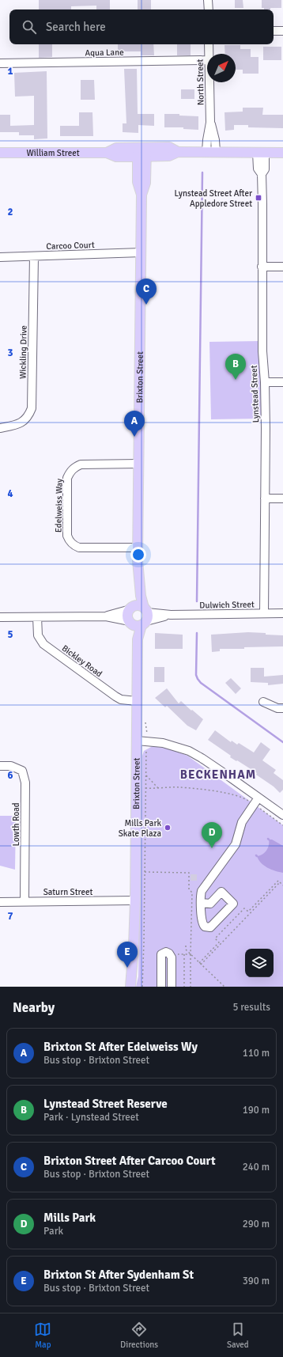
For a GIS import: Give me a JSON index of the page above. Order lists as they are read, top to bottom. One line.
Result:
{"streets":{"main road":["William Street","Brixton Street"],"street":["Aqua Lane","North Street","Carcoo Court","Wickling Drive","Lynstead Street","Edelweiss Way","Dulwich Street","Bickley Road","Lowth Road","Saturn Street"]},"crossings":[["North Street","William Street"],["William Street","Brixton Street"],["William Street","Lynstead Street"],["Carcoo Court","Wickling Drive"],["Carcoo Court","Brixton Street"],["Brixton Street","Edelweiss Way"],["Brixton Street","Dulwich Street"],["Brixton Street","Bickley Road"],["Brixton Street","Saturn Street"],["Lynstead Street","Dulwich Street"],["Lowth Road","Saturn Street"]],"districts":["BECKENHAM"],"places":{"transit":["Lynstead Street After Appledore Street"],"other":["Mills Park Skate Plaza"]},"north":"top right","page":{"search":"Search here","pins":["C","B","A","D","E"],"heading":["Nearby","5 results"],"list":[{"mark":"A","name":"Brixton St After Edelweiss Wy","note":"Bus stop · Brixton Street","value":"110 m"},{"mark":"B","name":"Lynstead Street Reserve","note":"Park · Lynstead Street","value":"190 m"},{"mark":"C","name":"Brixton Street After Carcoo Court","note":"Bus stop · Brixton Street","value":"240 m"},{"mark":"D","name":"Mills Park","note":"Park","value":"290 m"},{"mark":"E","name":"Brixton St After Sydenham St","note":"Bus stop · Brixton Street","value":"390 m"}],"nav":["Map","Directions","Saved"]},"grid":{"rows":["1","2","3","4","5","6","7"]}}
